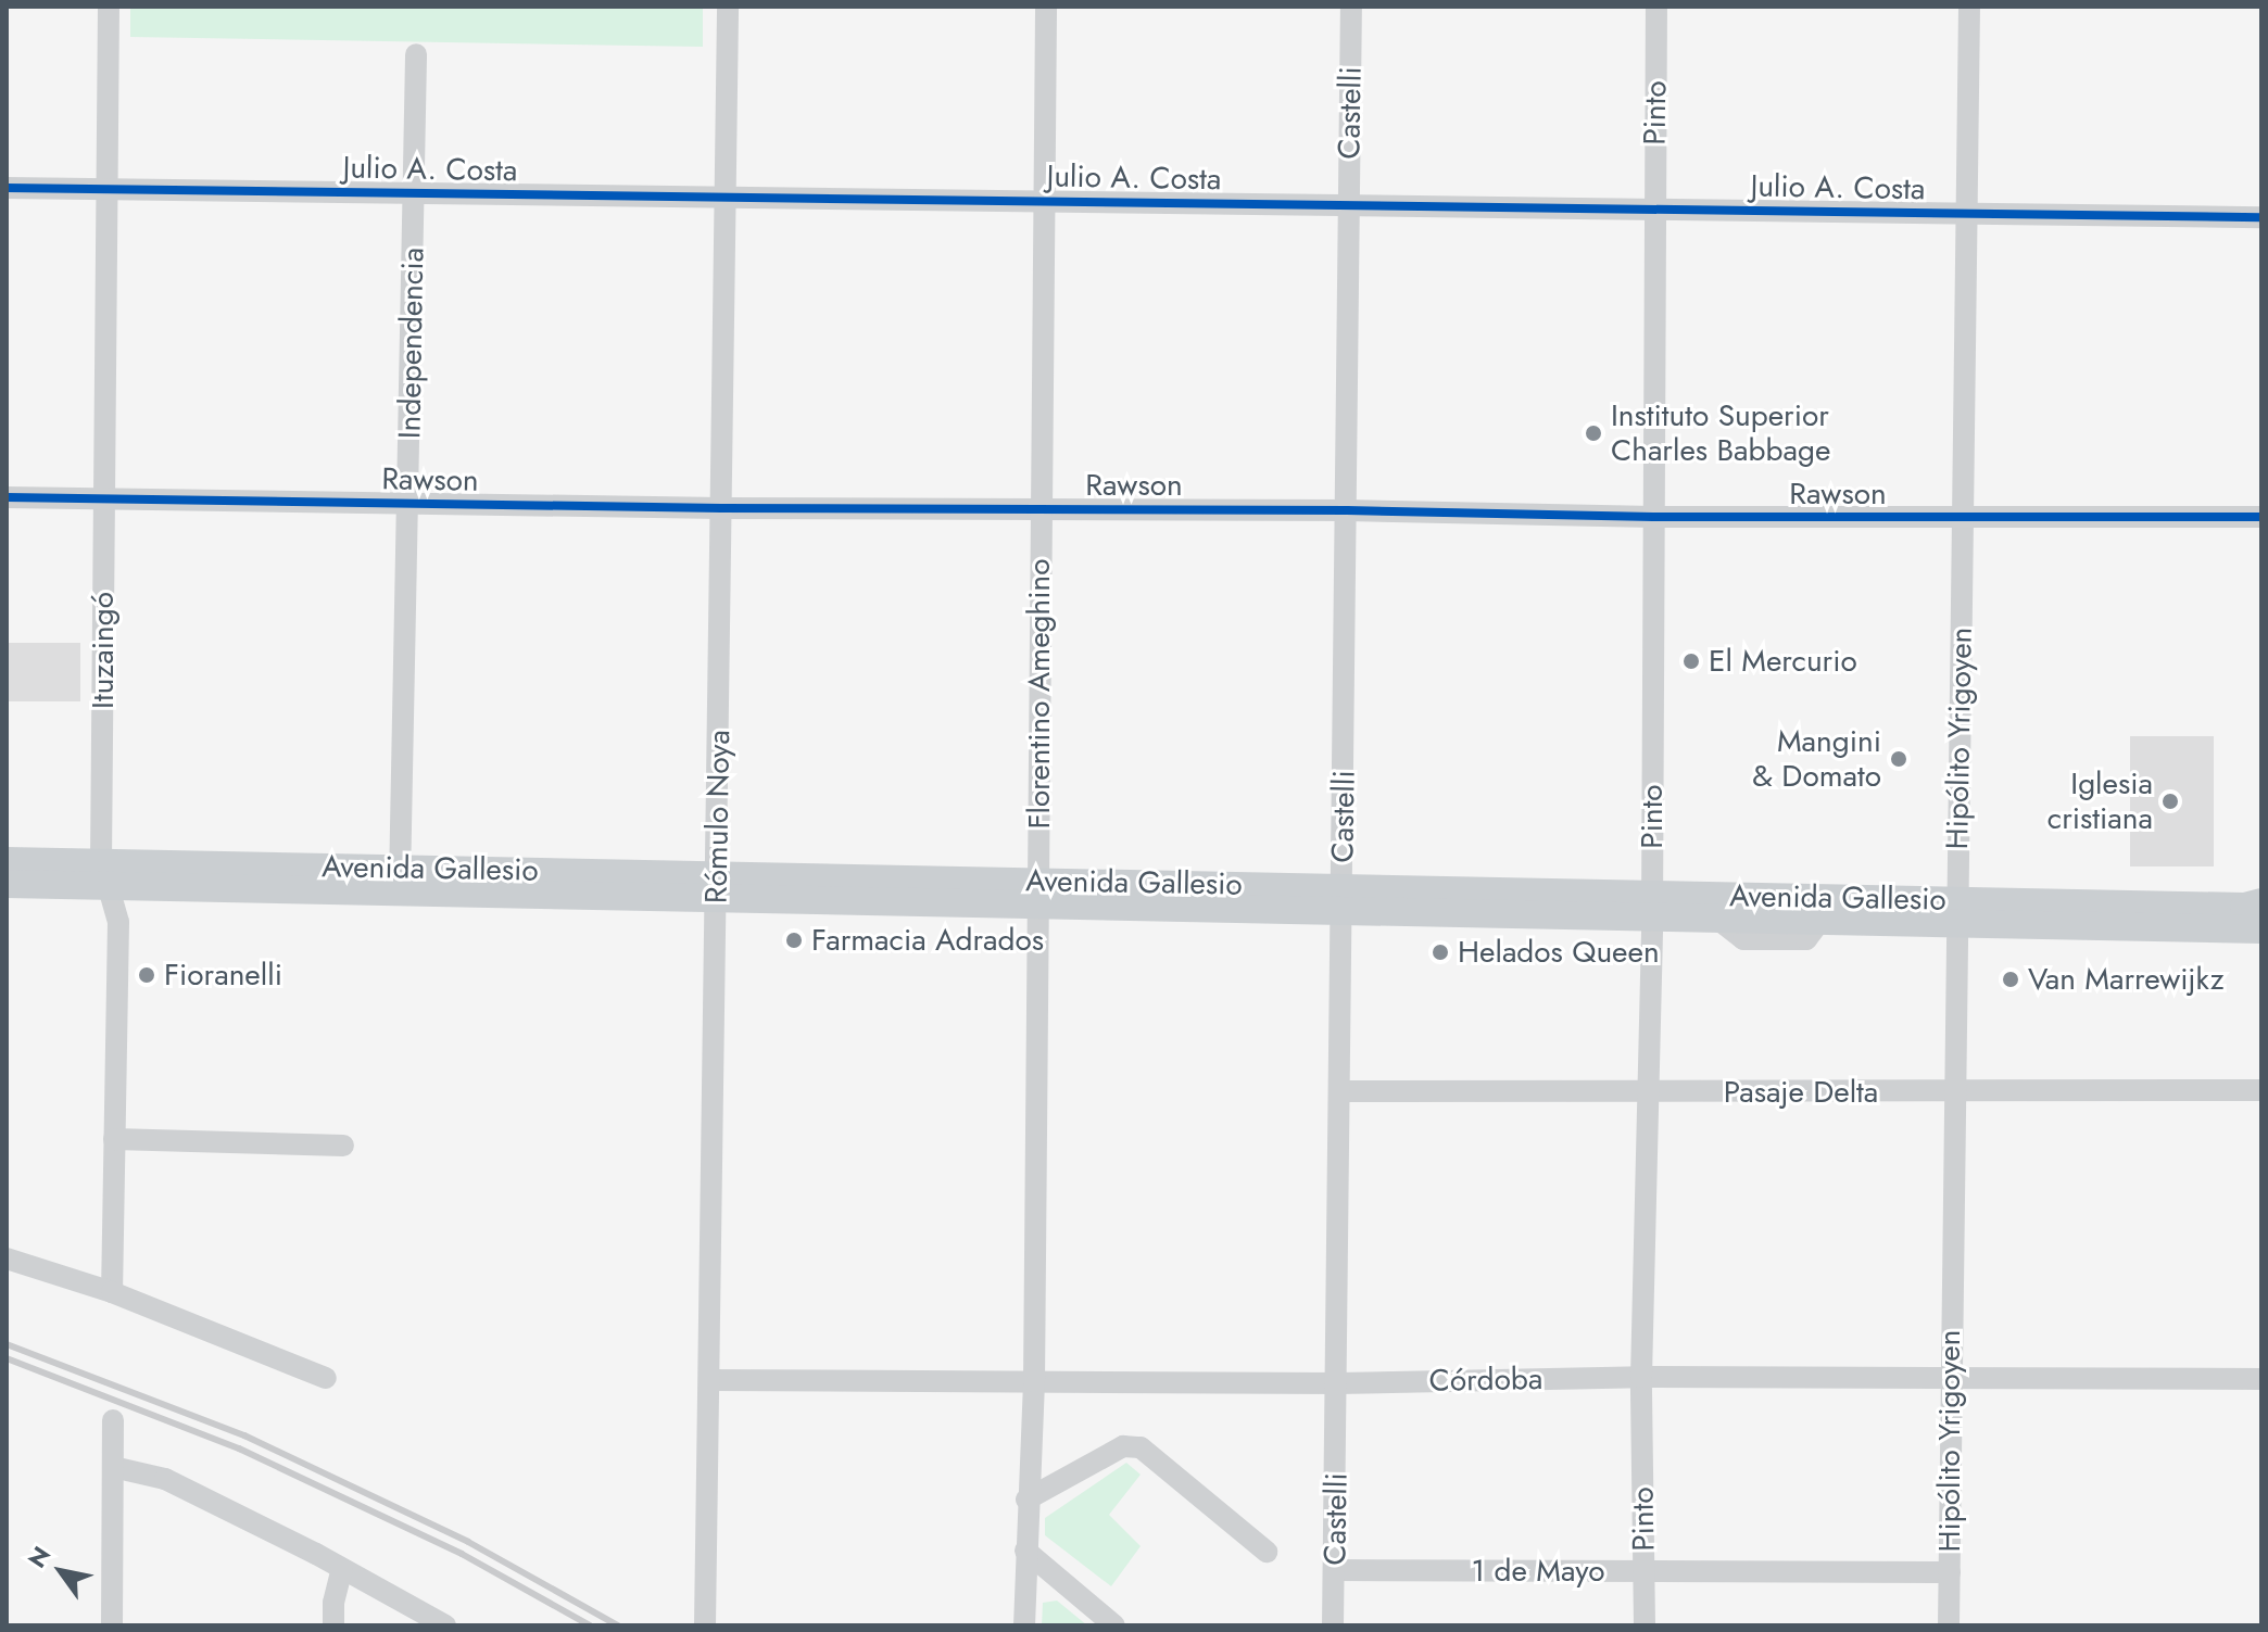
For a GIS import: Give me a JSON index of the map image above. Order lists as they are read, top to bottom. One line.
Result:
{"streets":{"main road":["Avenida Gallesio"],"street":["Castelli","Pinto","Julio A. Costa","Independencia","Rawson","Ituzaingó","Florentino Ameghino","Hipólito Yrigoyen","Rómulo Noya","Pasaje Delta","Córdoba","1 de Mayo"]},"crossings":[["Castelli","Julio A. Costa"],["Castelli","Rawson"],["Castelli","Avenida Gallesio"],["Castelli","Pasaje Delta"],["Castelli","Córdoba"],["Castelli","1 de Mayo"],["Pinto","Julio A. Costa"],["Pinto","Rawson"],["Pinto","Avenida Gallesio"],["Pinto","Pasaje Delta"],["Pinto","Córdoba"],["Pinto","1 de Mayo"],["Julio A. Costa","Independencia"],["Julio A. Costa","Ituzaingó"],["Julio A. Costa","Florentino Ameghino"],["Julio A. Costa","Hipólito Yrigoyen"],["Julio A. Costa","Rómulo Noya"],["Independencia","Rawson"],["Independencia","Avenida Gallesio"],["Rawson","Ituzaingó"],["Rawson","Florentino Ameghino"],["Rawson","Hipólito Yrigoyen"],["Rawson","Rómulo Noya"],["Ituzaingó","Avenida Gallesio"],["Florentino Ameghino","Avenida Gallesio"],["Florentino Ameghino","Córdoba"],["Hipólito Yrigoyen","Avenida Gallesio"],["Hipólito Yrigoyen","Pasaje Delta"],["Hipólito Yrigoyen","Córdoba"],["Hipólito Yrigoyen","1 de Mayo"],["Rómulo Noya","Avenida Gallesio"],["Rómulo Noya","Córdoba"]],"places":["Instituto Superior Charles Babbage","El Mercurio","Mangini & Domato","Iglesia cristiana","Farmacia Adrados","Helados Queen","Fioranelli","Van Marrewijkz"],"north":"top left"}
